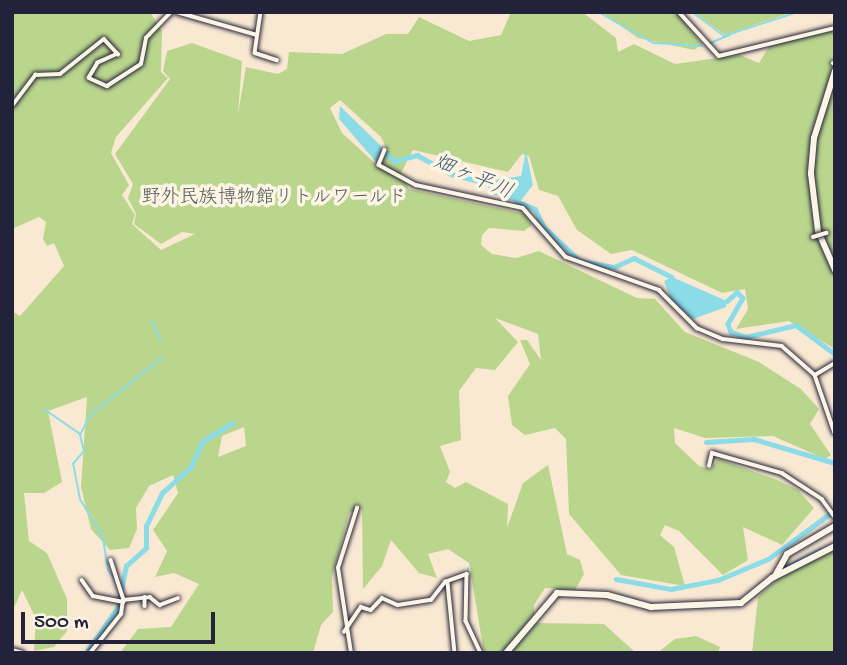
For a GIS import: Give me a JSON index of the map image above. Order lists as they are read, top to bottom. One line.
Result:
{"water":["畑ヶ平川"],"parks":["野外民族博物館リトルワールド"],"scale_bar":"500 m"}
